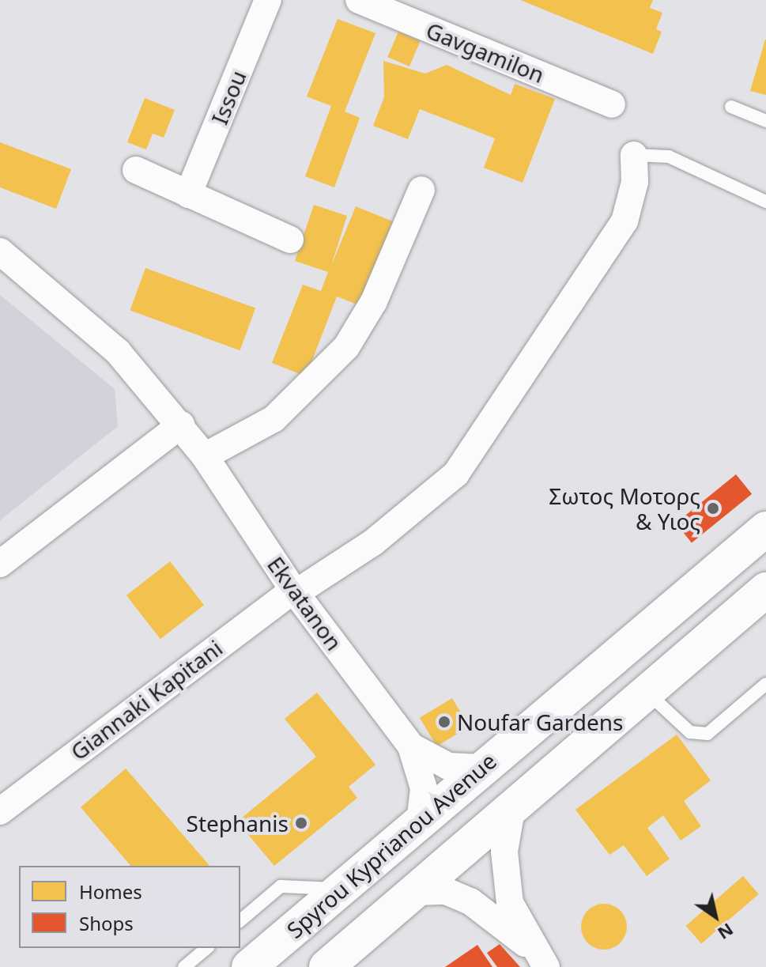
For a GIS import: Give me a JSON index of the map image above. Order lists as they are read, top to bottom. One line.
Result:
{"streets":{"main road":["Spyrou Kyprianou Avenue"],"street":["Gavgamilon","Issou","Ekvatanon","Giannaki Kapitani"]},"crossings":[["Ekvatanon","Giannaki Kapitani"],["Ekvatanon","Spyrou Kyprianou Avenue"]],"places":["Σωτος Μοτορς & Υιος","Noufar Gardens","Stephanis"],"legend":["Homes","Shops"],"north":"bottom right"}
